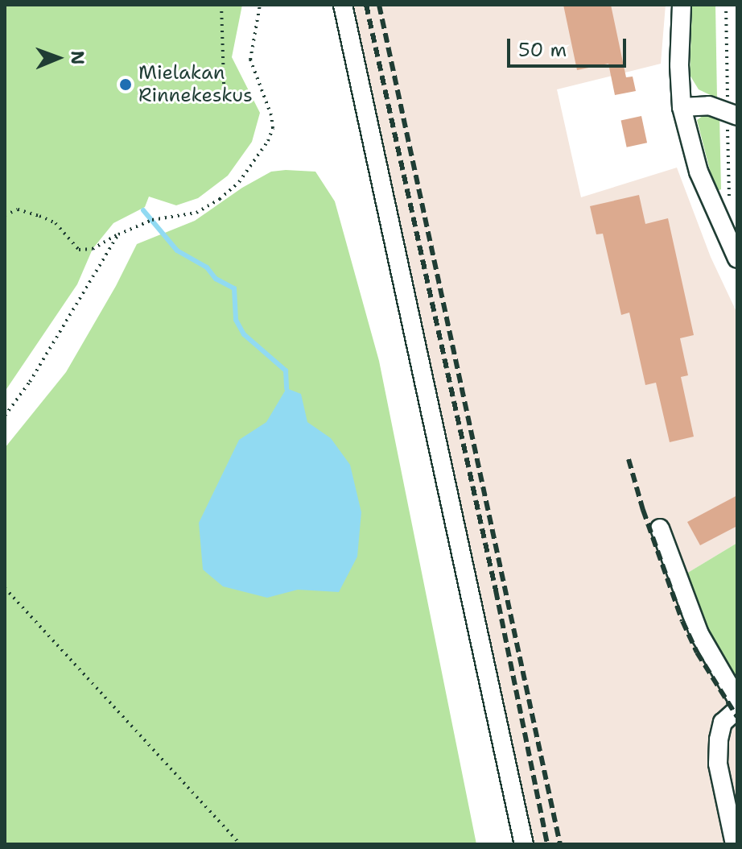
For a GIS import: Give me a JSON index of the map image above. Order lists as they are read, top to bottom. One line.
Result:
{"places":["Mielakan Rinnekeskus"],"scale_bar":"50 m","north":"right"}
